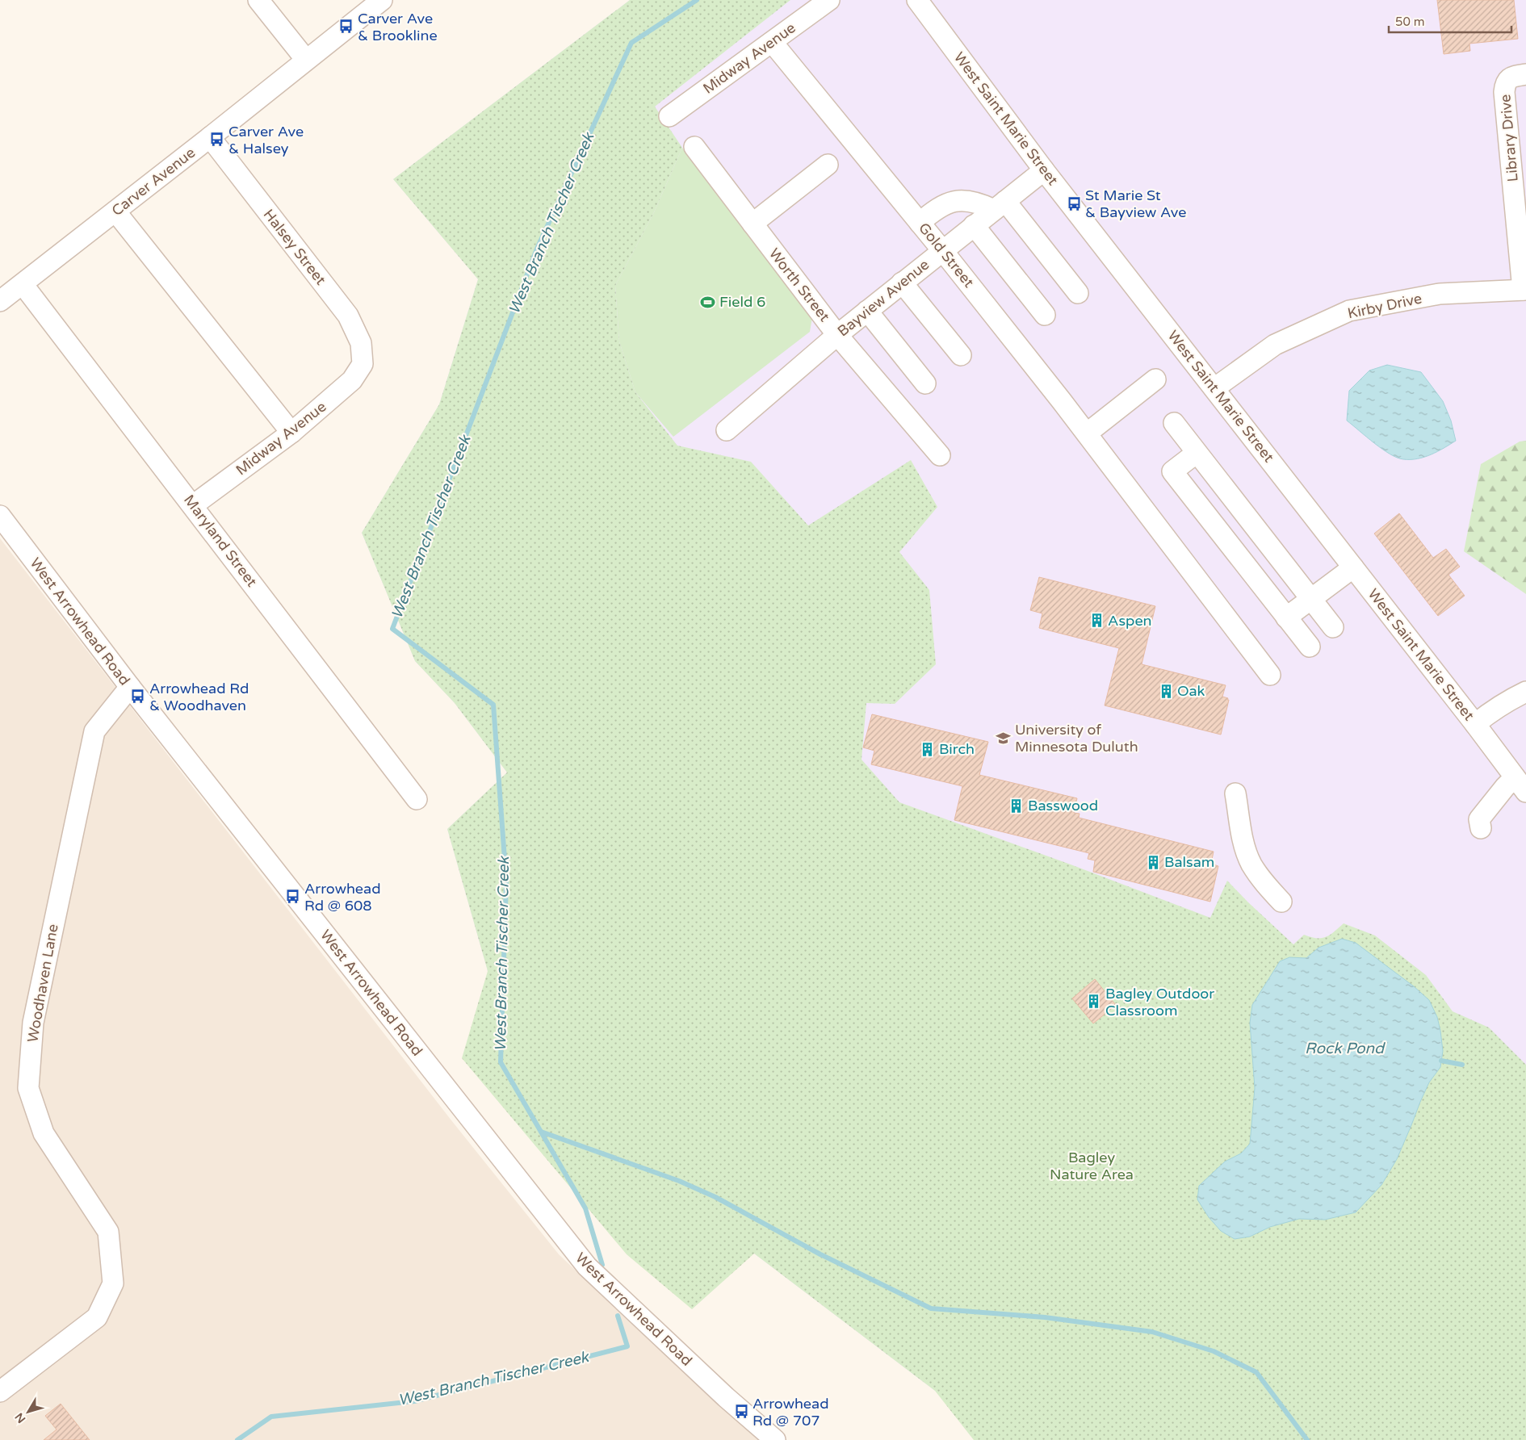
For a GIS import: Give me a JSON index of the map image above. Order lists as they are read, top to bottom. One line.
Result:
{"streets":{"street":["Midway Avenue","West Saint Marie Street","Library Drive","Carver Avenue","Halsey Street","Gold Street","Worth Street","Bayview Avenue","Kirby Drive","Maryland Street","West Arrowhead Road","Woodhaven Lane"]},"crossings":[["Midway Avenue","Halsey Street"],["Midway Avenue","Gold Street"],["Midway Avenue","Maryland Street"],["West Saint Marie Street","Bayview Avenue"],["West Saint Marie Street","Kirby Drive"],["Library Drive","Kirby Drive"],["Carver Avenue","Halsey Street"],["Carver Avenue","Maryland Street"],["Gold Street","Bayview Avenue"],["Worth Street","Bayview Avenue"],["West Arrowhead Road","Woodhaven Lane"]],"water":["West Branch Tischer Creek","Rock Pond"],"parks":["Bagley Nature Area"],"places":{"bus stop":["Carver Ave & Brookline","Carver Ave & Halsey","St Marie St & Bayview Ave","Arrowhead Rd & Woodhaven","Arrowhead Rd @ 608","Arrowhead Rd @ 707"],"sports":["Field 6"],"building":["Aspen","Oak","Birch","Basswood","Balsam","Bagley Outdoor Classroom"],"school or university":["University of Minnesota Duluth"]},"scale_bar":"50 m","north":"bottom left"}
